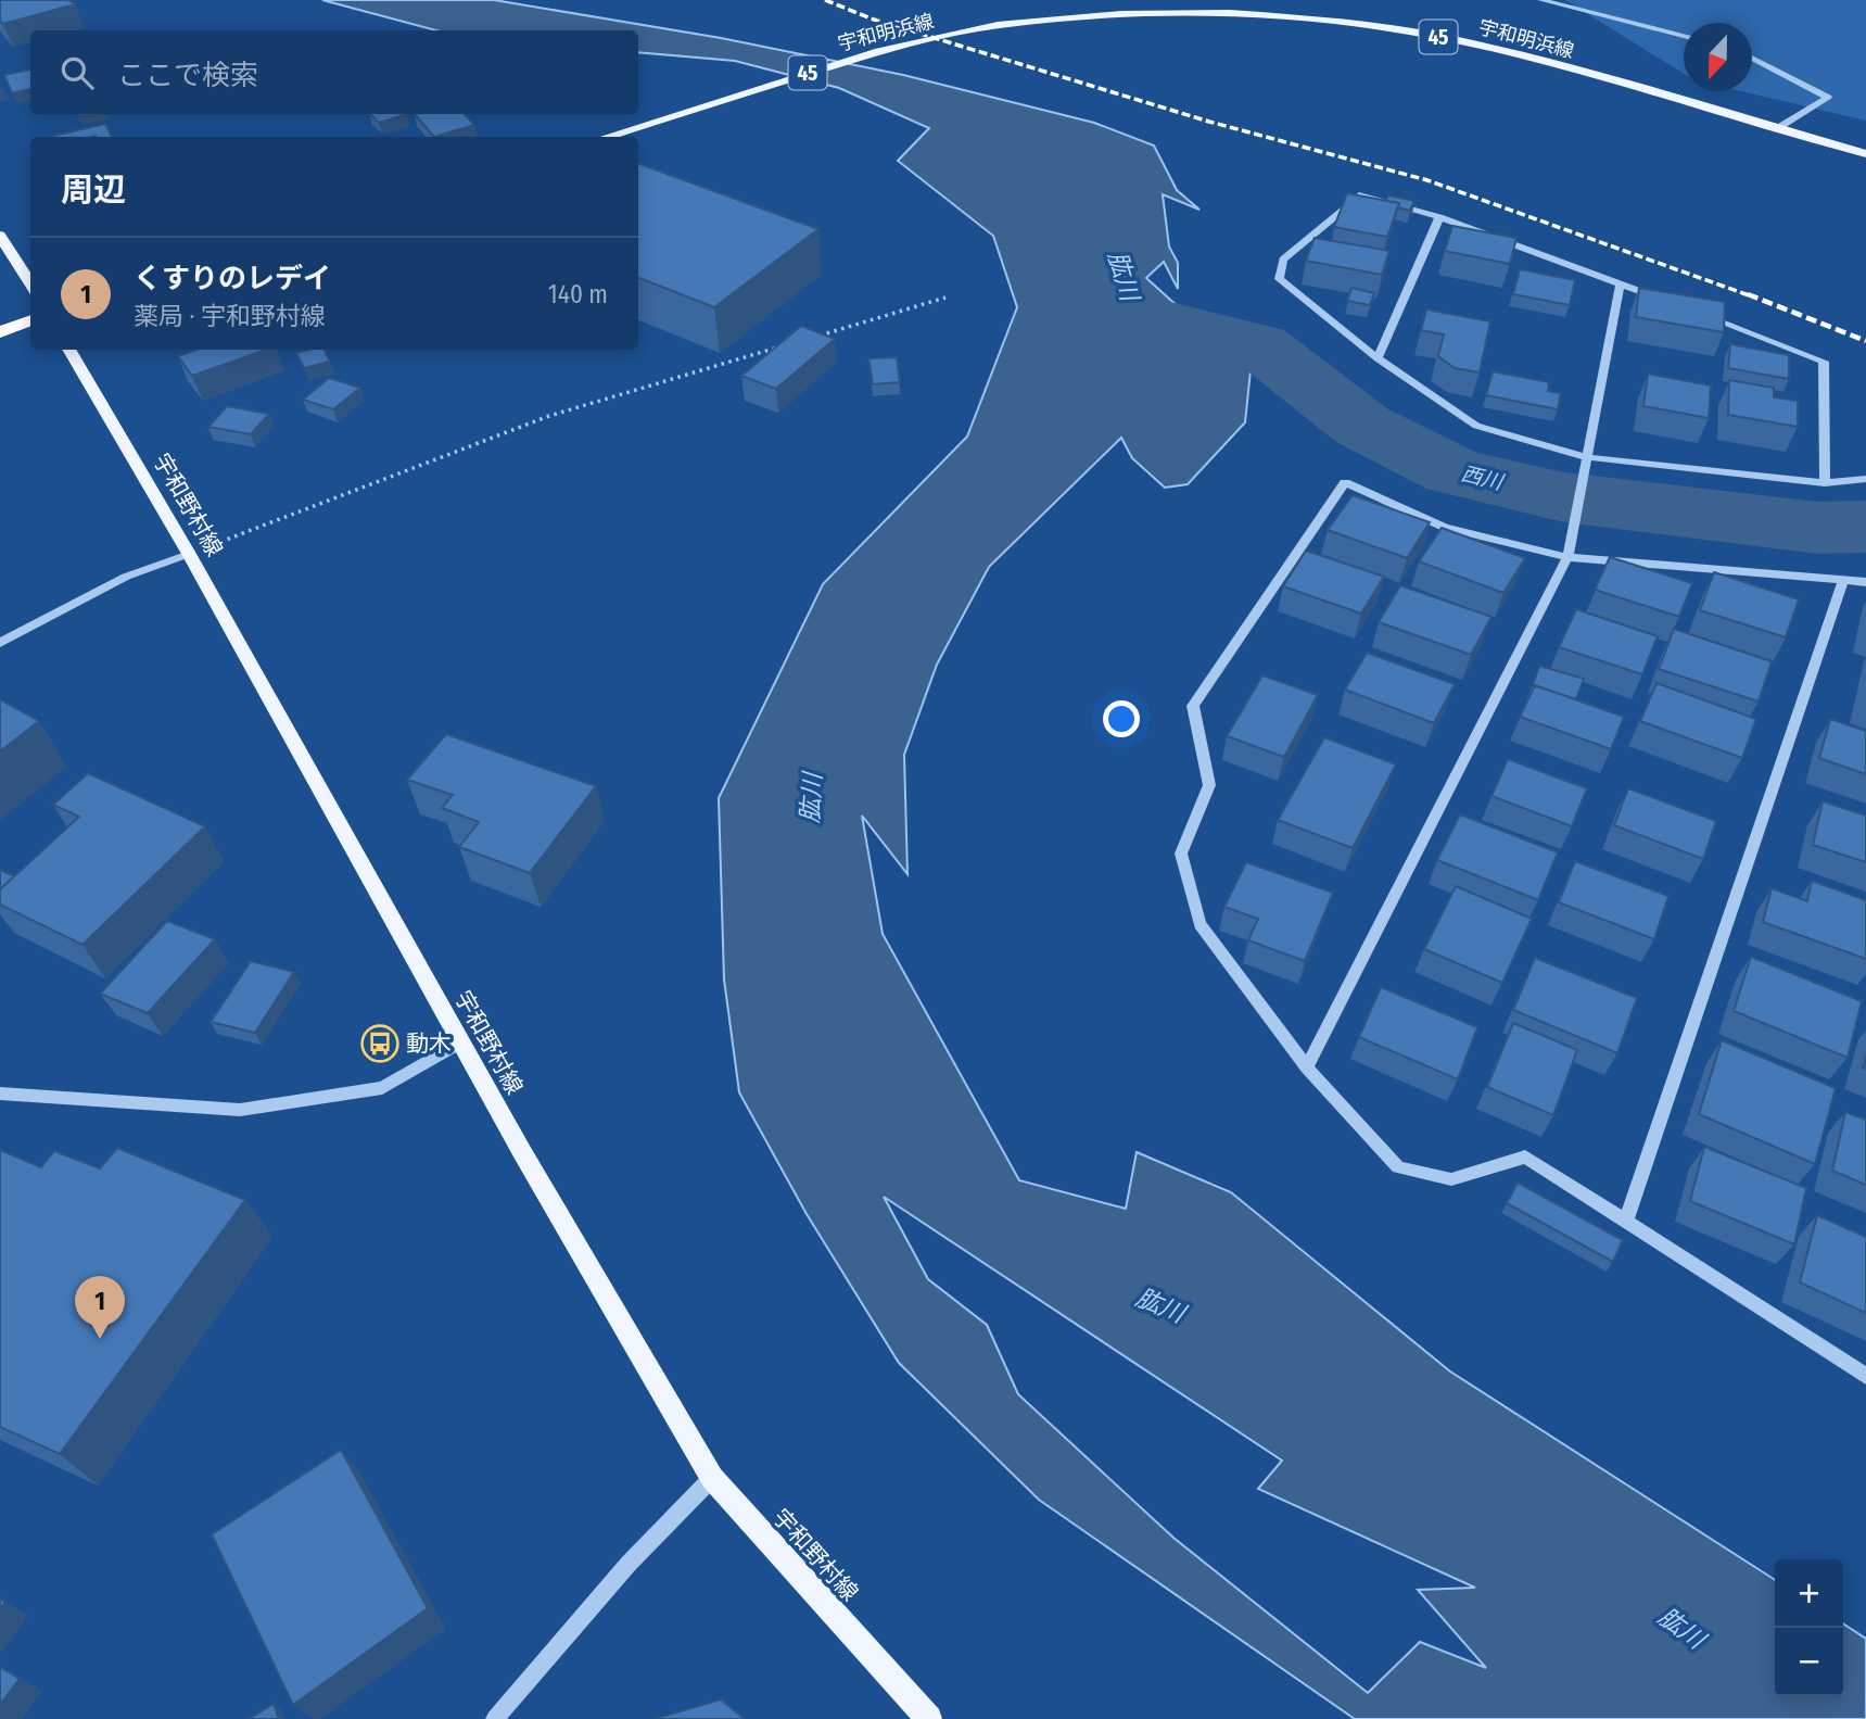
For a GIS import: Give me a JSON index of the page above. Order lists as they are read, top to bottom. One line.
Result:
{"streets":{"main road":["宇和明浜線","45","宇和野村線"]},"water":["肱川","西川"],"places":{"bus stop":["動木"]},"north":"bottom","page":{"search":"ここで検索","heading":"周辺","list":[{"mark":"1","name":"くすりのレデイ","note":"薬局 · 宇和野村線","value":"140 m"}],"pins":"1","map_buttons":["+","−"]}}
